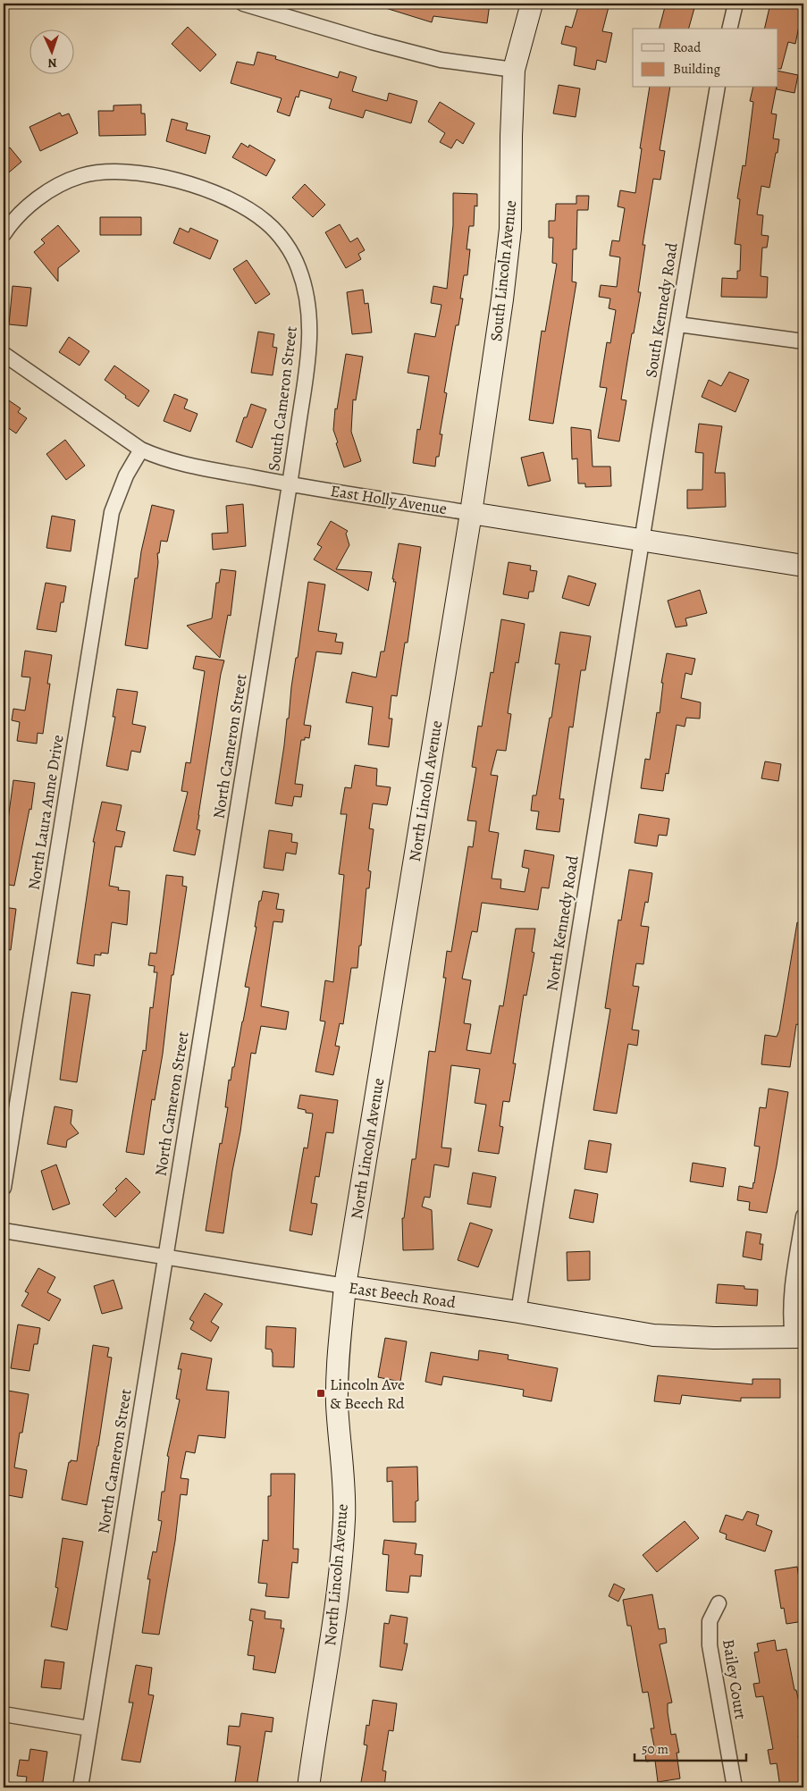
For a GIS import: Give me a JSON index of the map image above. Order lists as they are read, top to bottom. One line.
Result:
{"streets":{"street":["South Lincoln Avenue","South Kennedy Road","South Cameron Street","East Holly Avenue","North Cameron Street","North Lincoln Avenue","North Laura Anne Drive","North Kennedy Road","East Beech Road","Bailey Court"]},"crossings":[["South Lincoln Avenue","East Holly Avenue"],["South Lincoln Avenue","North Lincoln Avenue"],["South Kennedy Road","East Holly Avenue"],["South Kennedy Road","North Kennedy Road"],["South Cameron Street","East Holly Avenue"],["South Cameron Street","North Cameron Street"],["East Holly Avenue","North Cameron Street"],["East Holly Avenue","North Lincoln Avenue"],["East Holly Avenue","North Laura Anne Drive"],["East Holly Avenue","North Kennedy Road"],["North Cameron Street","East Beech Road"],["North Lincoln Avenue","East Beech Road"],["North Kennedy Road","East Beech Road"]],"places":{"transit":["Lincoln Ave & Beech Rd"]},"legend":["Road","Building"],"scale_bar":"50 m","north":"bottom"}
